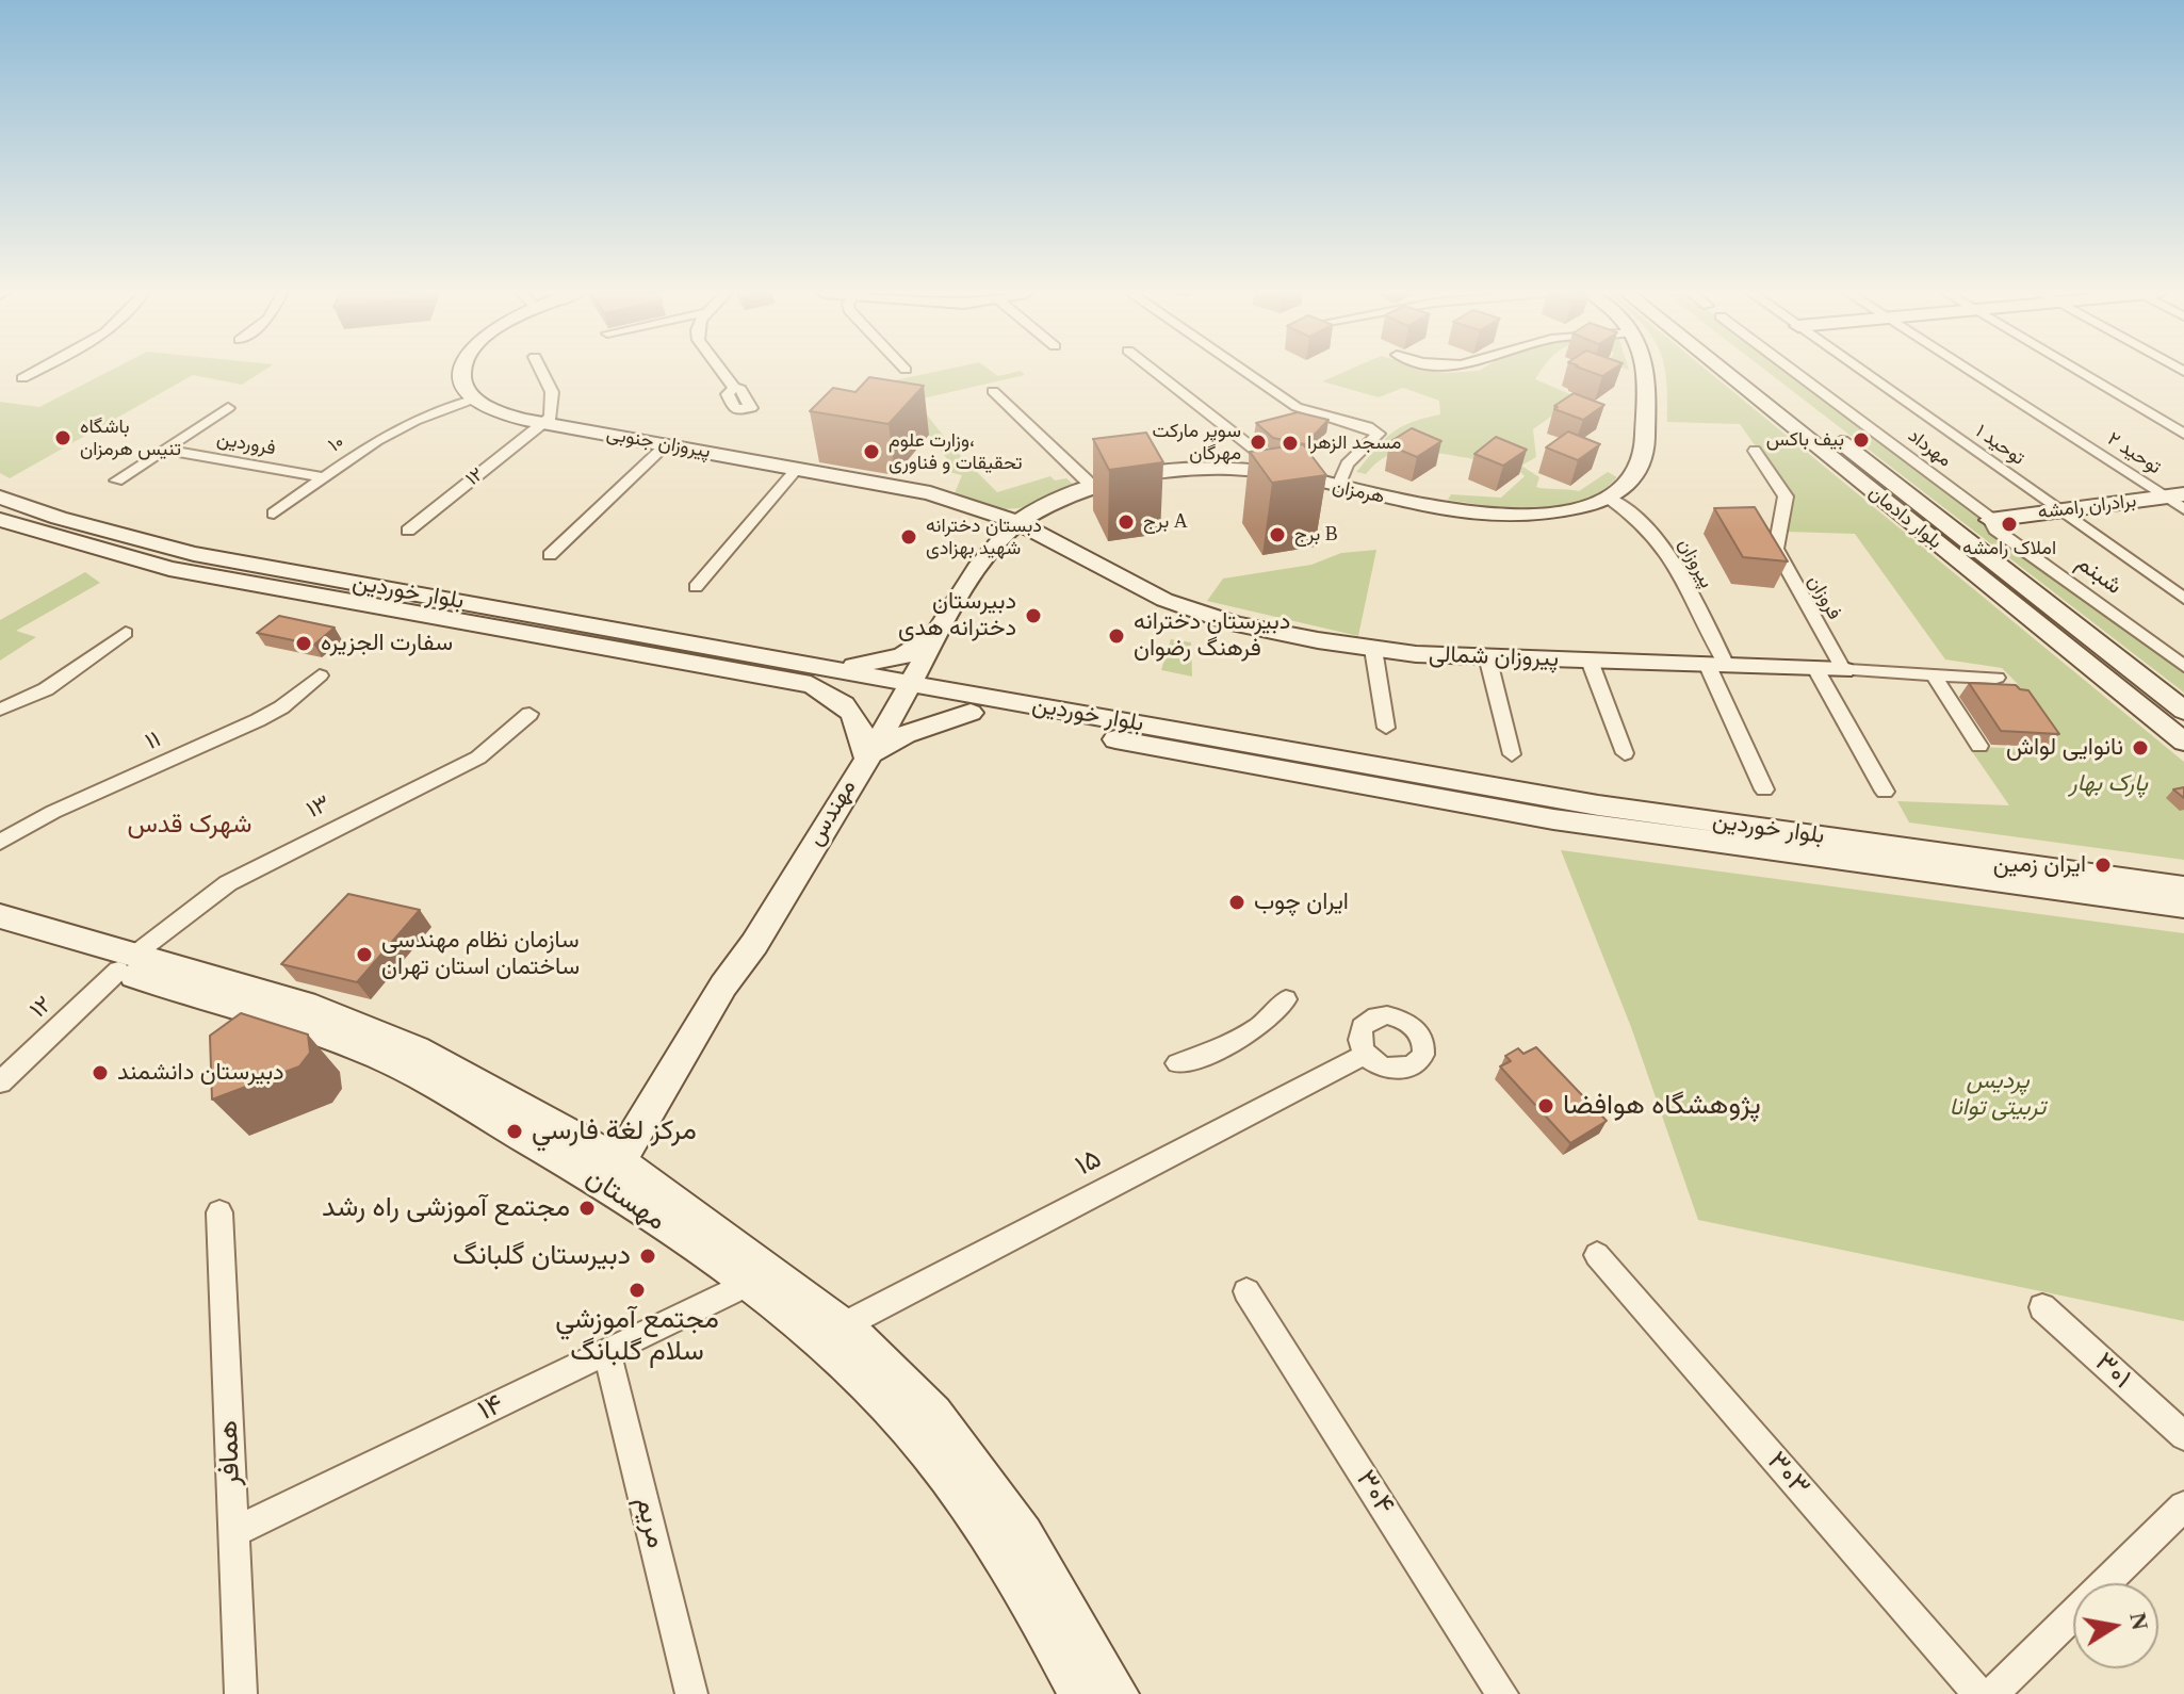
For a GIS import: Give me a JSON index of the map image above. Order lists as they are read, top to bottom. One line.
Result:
{"streets":{"main road":["پیروزان جنوبی","هرمزان","برادران رامشه","بلوار دادمان","بلوار خوردین","پیروزان شمالی","مهندس","مهستان"],"street":["فروردین","۱۰","توحید ۱","مهرداد","توحید ۲","۱۲","پیروزان","شبنم","فروزان","۱۱","۱۳","۱۵","۳۰۱","۱۴","همافر","۳۰۳","۳۰۴","مریم"]},"crossings":[["پیروزان جنوبی","۱۰"],["پیروزان جنوبی","۱۲"],["پیروزان جنوبی","هرمزان"],["پیروزان جنوبی","پیروزان شمالی"],["فروردین","۱۰"],["توحید ۱","برادران رامشه"],["مهرداد","برادران رامشه"],["مهرداد","شبنم"],["توحید ۲","برادران رامشه"],["۱۲","۱۳"],["۱۲","مهستان"],["هرمزان","پیروزان"],["هرمزان","بلوار خوردین"],["هرمزان","پیروزان شمالی"],["هرمزان","مهندس"],["برادران رامشه","شبنم"],["پیروزان","پیروزان شمالی"],["بلوار خوردین","مهندس"],["فروزان","پیروزان شمالی"],["۱۳","مهستان"],["مهندس","مهستان"],["۱۵","مهستان"],["مهستان","۱۴"],["۱۴","همافر"],["۱۴","مریم"]],"districts":["شهرک قدس"],"parks":["پارک بهار","پردیس تربیتی توانا"],"places":["باشگاه تنیس هرمزان","بیف باکس","سوپر مارکت مهرگان","مسجد الزهرا","وزارت علوم، تحقیقات و فناوری","برج A","املاک رامشه","برج B","دبستان دخترانه شهید بهزادی","دبیرستان دخترانه هدی","دبیرستان دخترانه فرهنگ رضوان","سفارت الجزیره","نانوایی لواش","ایران زمین","ایران چوب","سازمان نظام مهندسی ساختمان استان تهران","دبیرستان دانشمند","پژوهشگاه هوافضا","مركز لغة فارسي","مجتمع آموزشی راه رشد","دبیرستان گلبانگ","مجتمع آموزشي سلام گلبانگ"],"north":"right"}
